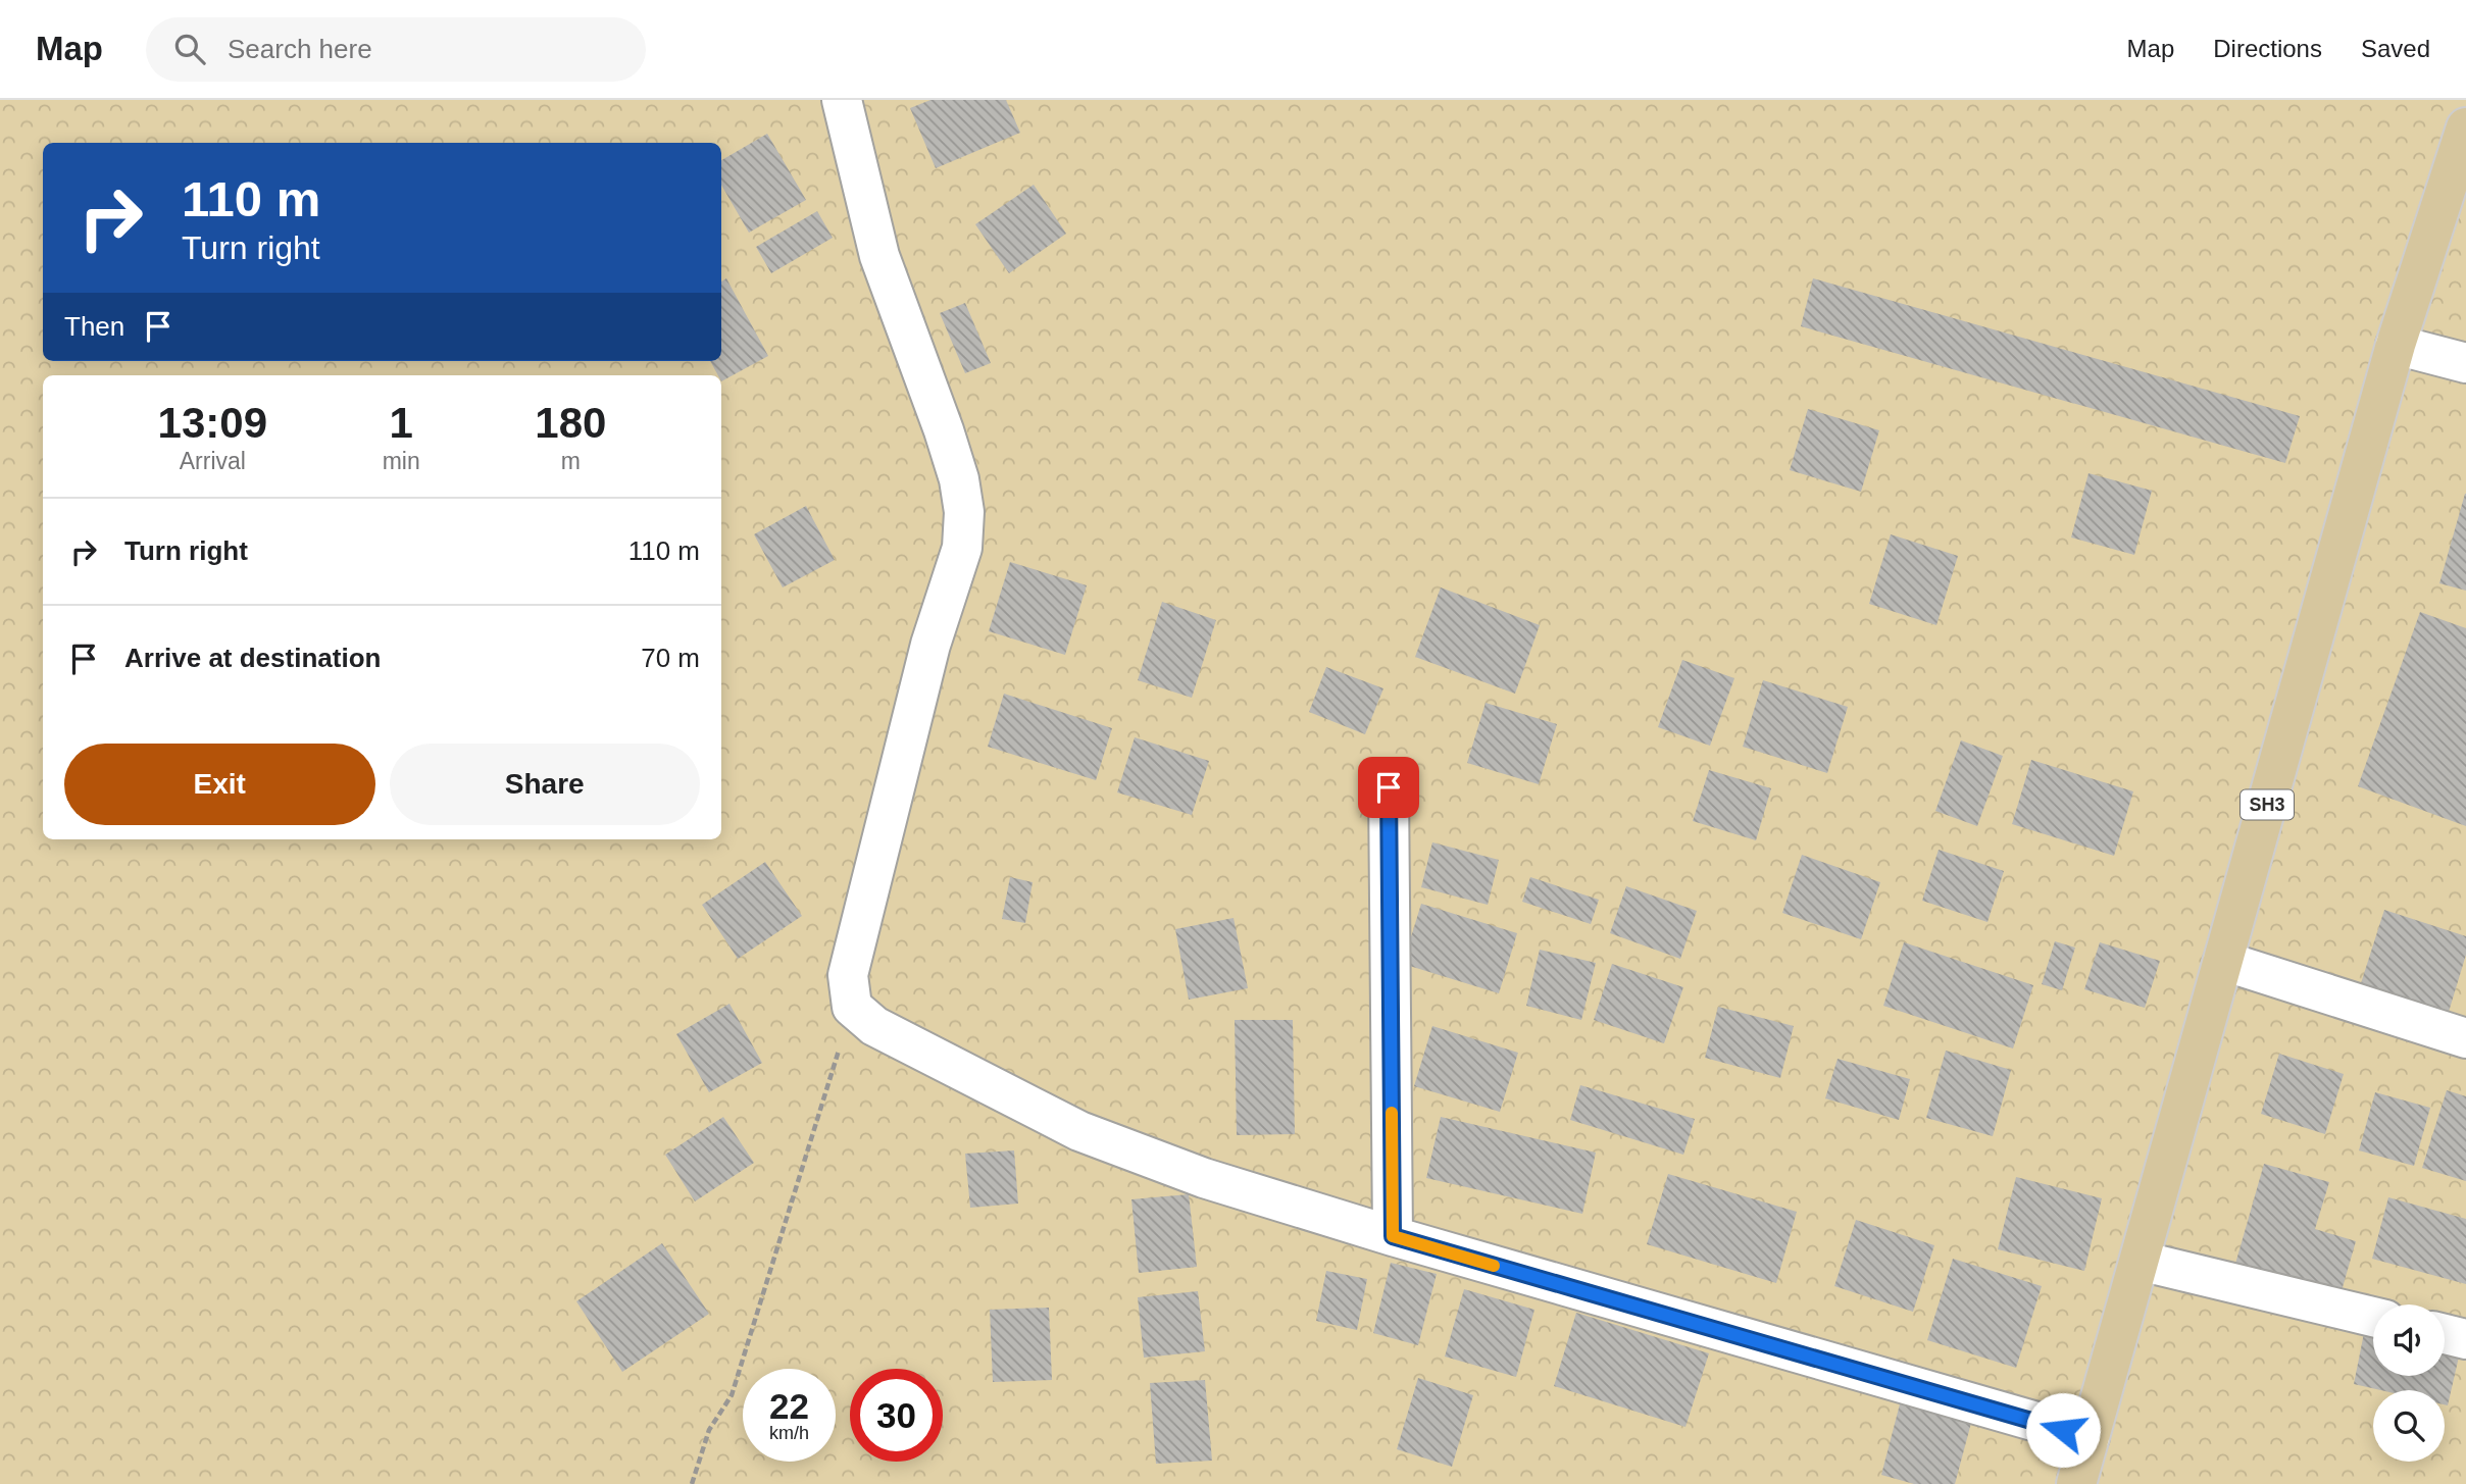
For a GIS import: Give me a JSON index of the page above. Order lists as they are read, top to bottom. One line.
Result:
{"streets":{"main road":["SH3"]},"page":{"header":"Map","search":"Search here","nav":["Map","Directions","Saved"],"turn":["110 m","Turn right"],"then":"Then","eta":["13:09","Arrival","1","min","180","m"],"list":[{"name":"Turn right","value":"110 m"},{"name":"Arrive at destination","value":"70 m"}],"buttons":["Exit","Share"],"speed":"22 km/h","limit":"30"}}
